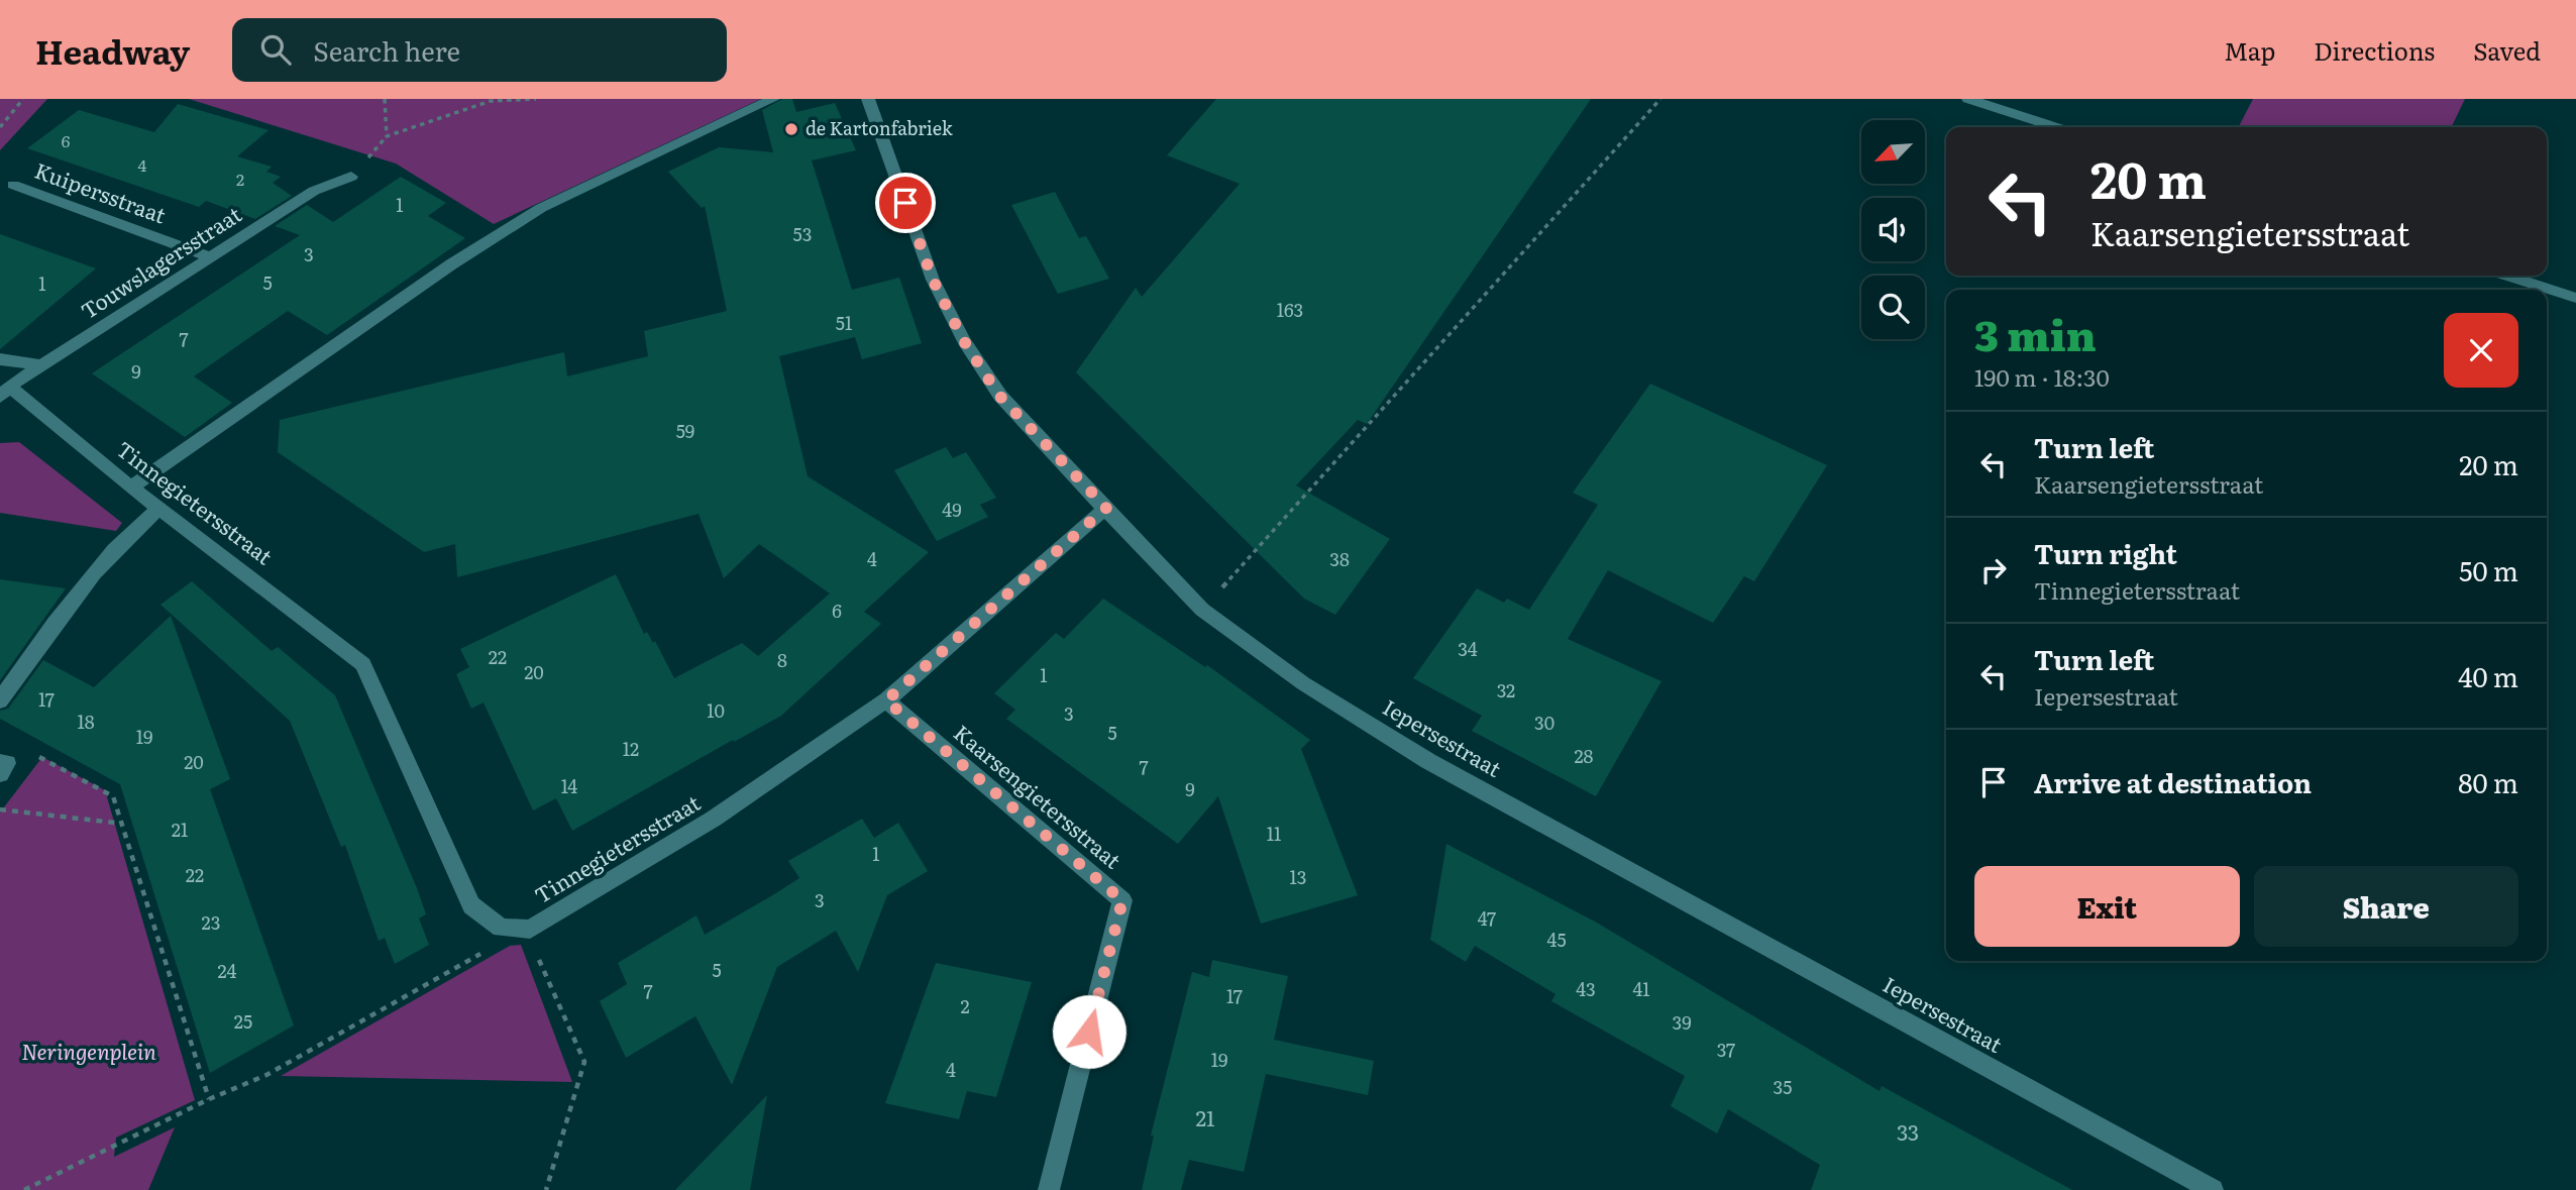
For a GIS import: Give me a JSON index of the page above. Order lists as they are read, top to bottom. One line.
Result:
{"streets":{"street":["Kuipersstraat","Touwslagersstraat","Tinnegietersstraat","Iepersestraat","Kaarsengietersstraat"]},"crossings":[["Kuipersstraat","Touwslagersstraat"],["Touwslagersstraat","Tinnegietersstraat"],["Tinnegietersstraat","Iepersestraat"],["Tinnegietersstraat","Kaarsengietersstraat"]],"parks":["Neringenplein"],"places":["de Kartonfabriek"],"house_numbers":["6","4","2","1","53","3","5","1","163","51","7","9","59","49","4","38","6","34","22","8","20","1","32","17","10","3","18","30","5","19","12","28","20","7","14","9","21","11","1","22","13","3","47","23","45","5","24","43","41","7","17","2","25","39","37","19","4","35","21","33"],"north":"bottom left","page":{"header":"Headway","search":"Search here","nav":["Map","Directions","Saved"],"turn":["20 m","Kaarsengietersstraat"],"heading":["3 min","190 m · 18:30"],"list":[{"name":"Turn left","note":"Kaarsengietersstraat","value":"20 m"},{"name":"Turn right","note":"Tinnegietersstraat","value":"50 m"},{"name":"Turn left","note":"Iepersestraat","value":"40 m"},{"name":"Arrive at destination","value":"80 m"}],"buttons":["Exit","Share"]}}
